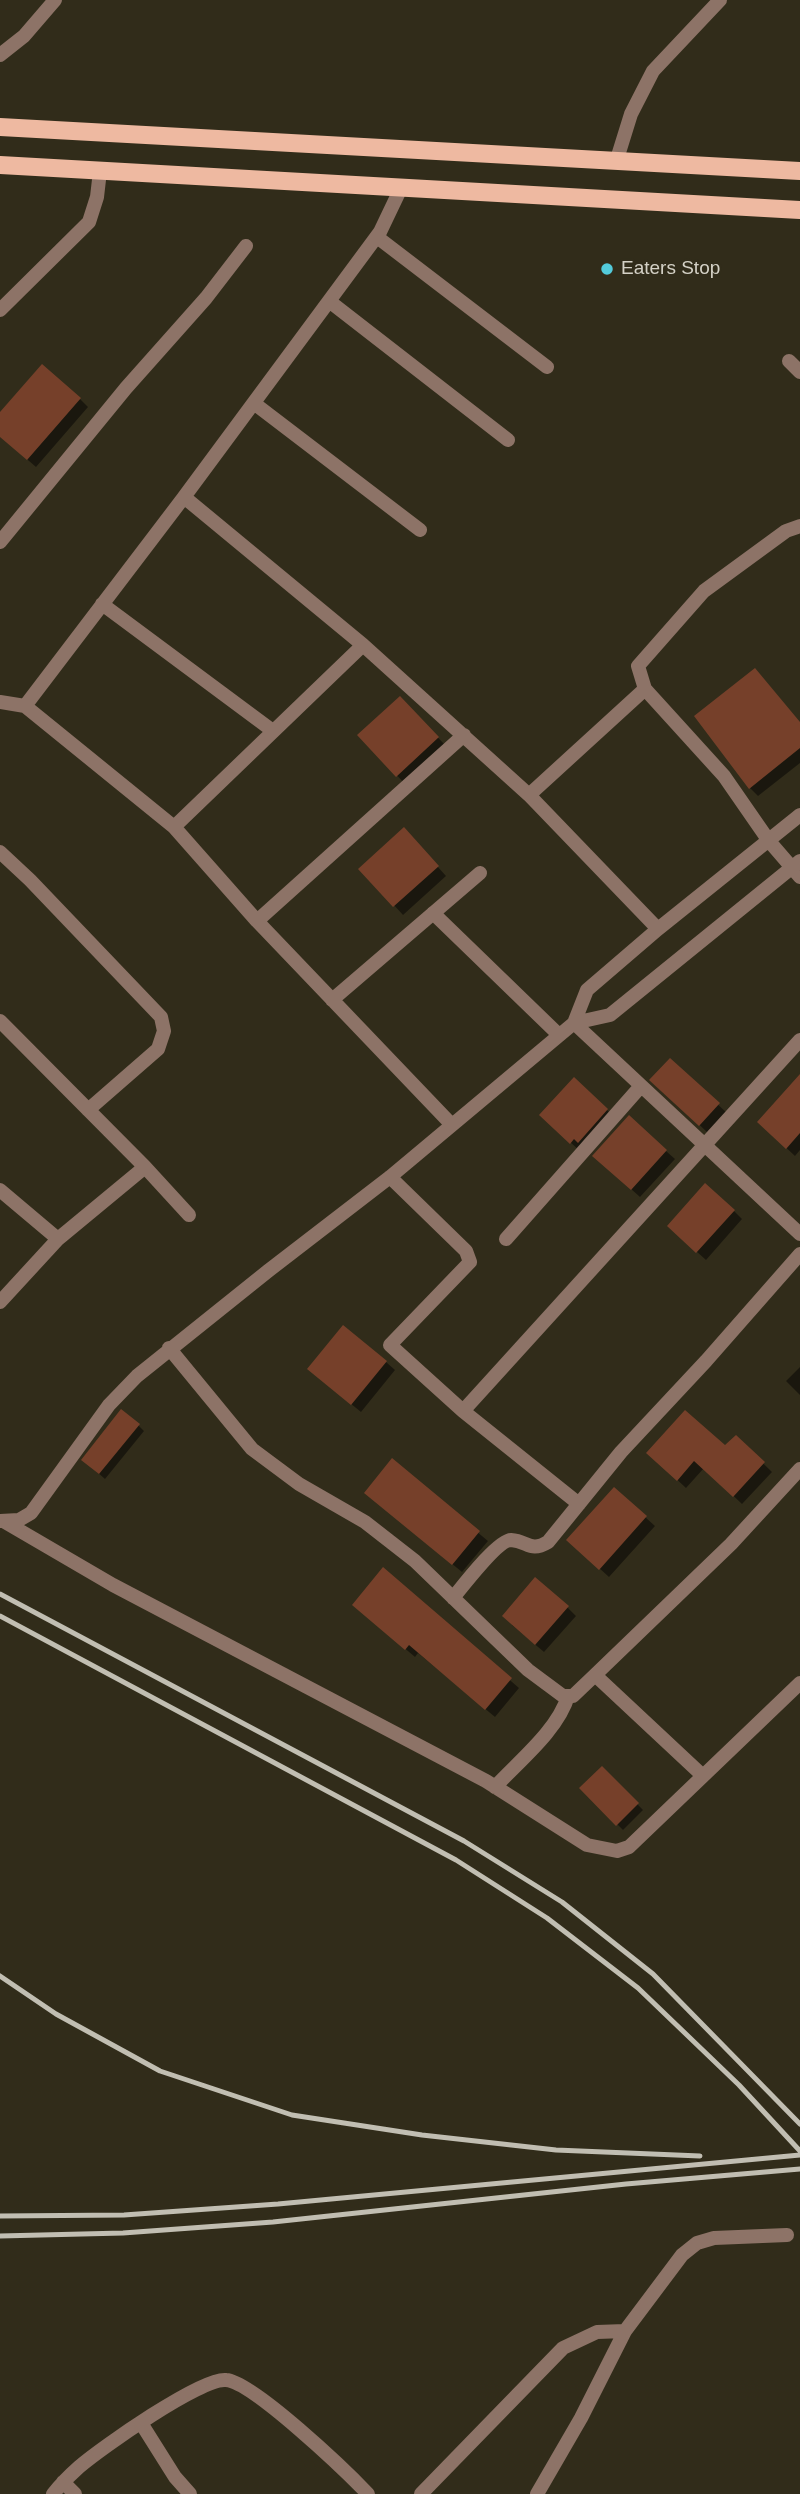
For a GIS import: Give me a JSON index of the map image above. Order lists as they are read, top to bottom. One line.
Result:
{"places":["Eaters Stop"]}
